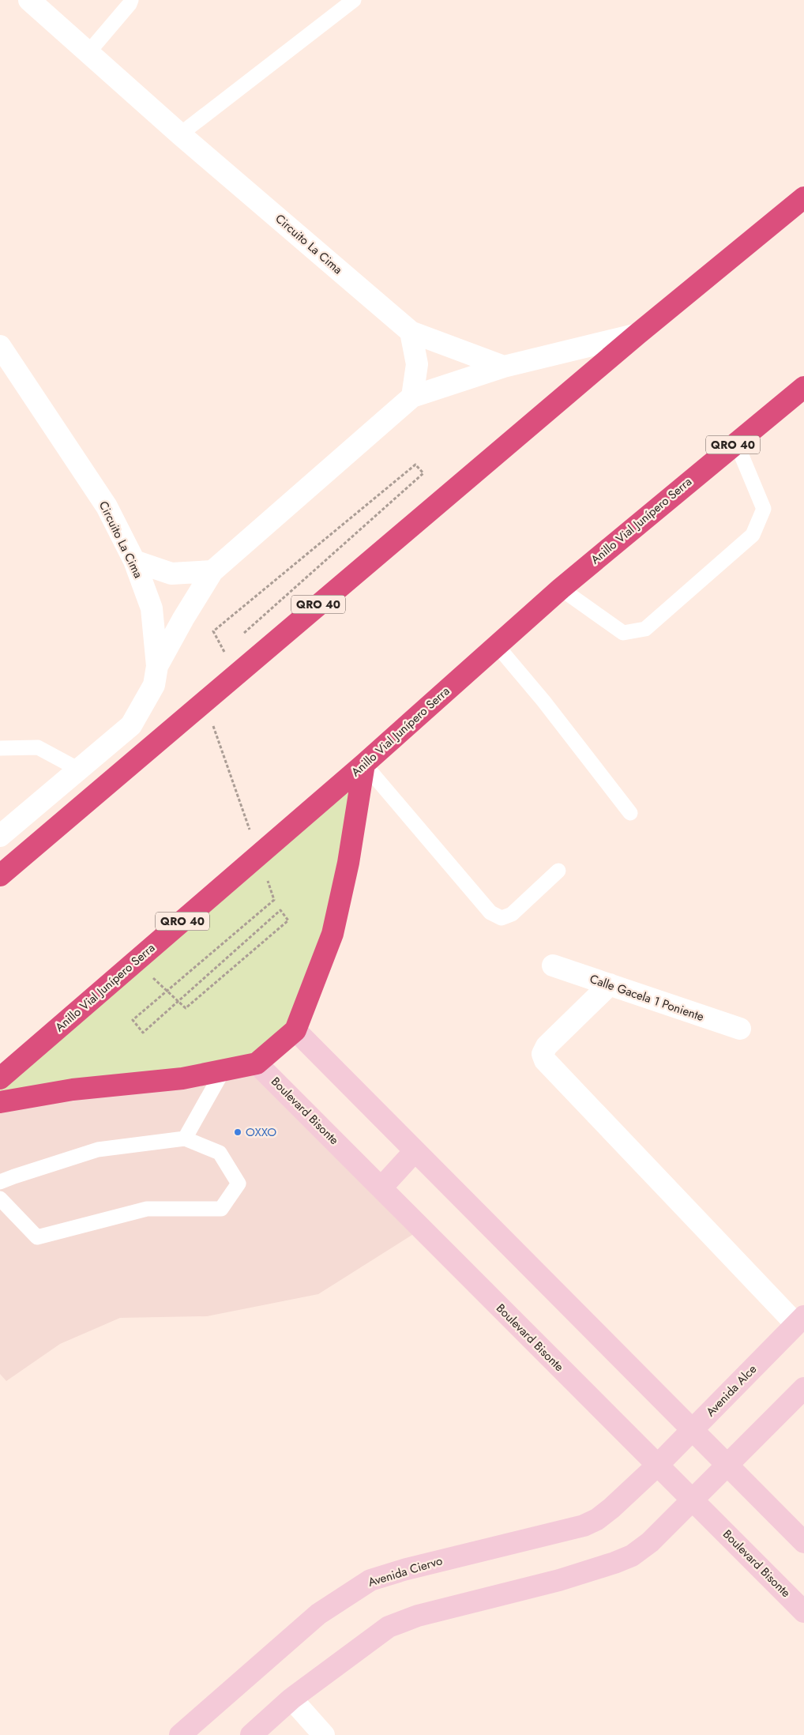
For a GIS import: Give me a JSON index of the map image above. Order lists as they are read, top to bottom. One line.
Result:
{"streets":{"highway":["QRO 40","Anillo Vial Junípero Serra"],"street":["Circuito La Cima","Calle Gacela 1 Poniente","Boulevard Bisonte","Avenida Alce","Avenida Ciervo"]},"crossings":[["Boulevard Bisonte","Avenida Alce"],["Boulevard Bisonte","Avenida Ciervo"],["Avenida Alce","Avenida Ciervo"]],"places":["OXXO"]}
